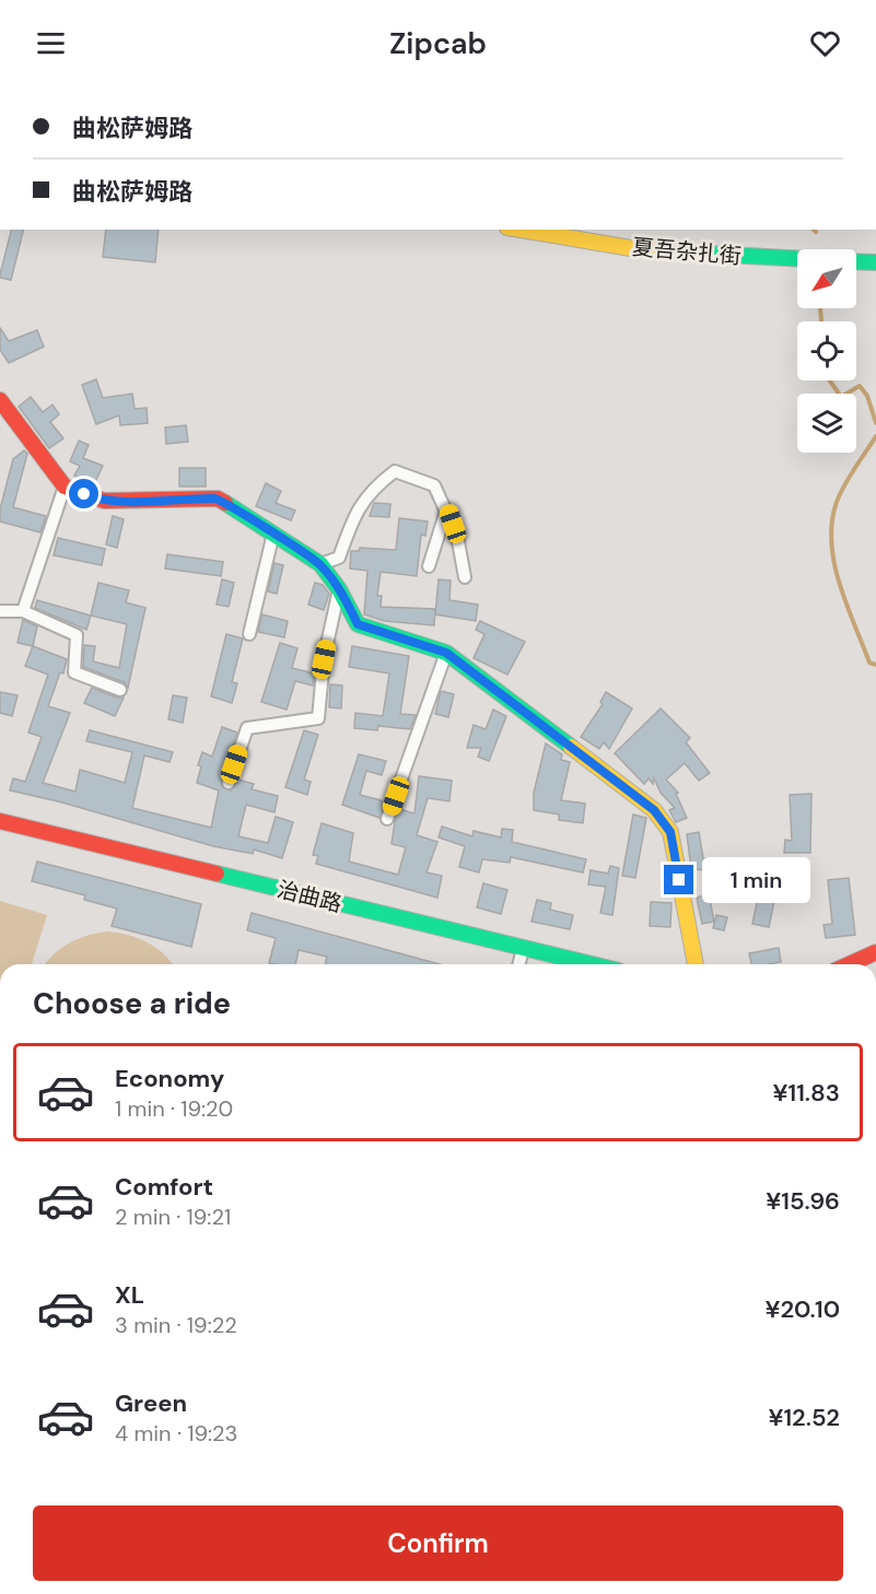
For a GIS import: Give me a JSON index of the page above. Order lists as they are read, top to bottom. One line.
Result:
{"streets":{"main road":["夏吾杂扎街","治曲路"]},"north":"bottom left","page":{"header":"Zipcab","banner":["曲松萨姆路","曲松萨姆路"],"bubble":"1 min","heading":"Choose a ride","list":[{"name":"Economy","note":"1 min · 19:20","value":"¥11.83"},{"name":"Comfort","note":"2 min · 19:21","value":"¥15.96"},{"name":"XL","note":"3 min · 19:22","value":"¥20.10"},{"name":"Green","note":"4 min · 19:23","value":"¥12.52"}],"buttons":"Confirm"}}
